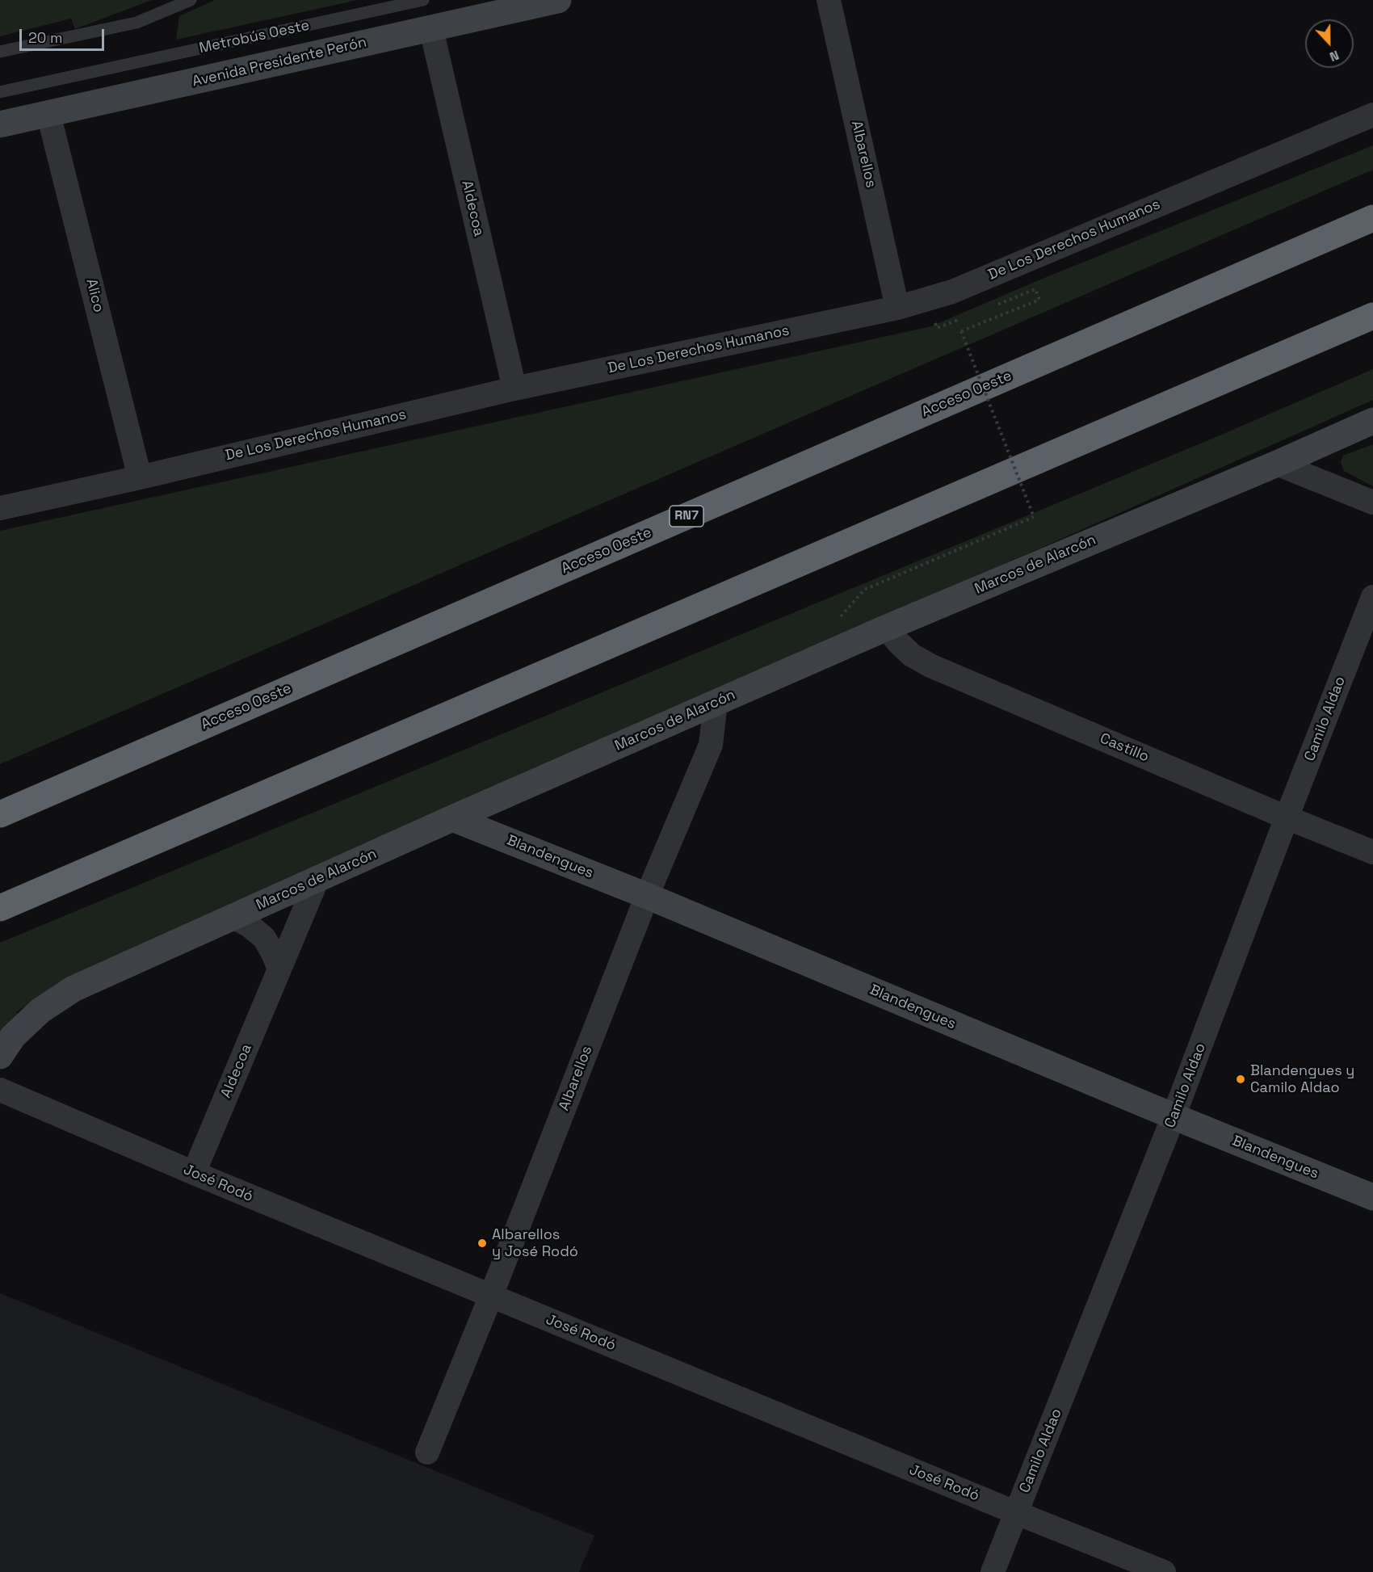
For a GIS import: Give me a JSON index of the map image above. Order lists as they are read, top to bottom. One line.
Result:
{"streets":{"highway":["Acceso Oeste","RN7"],"street":["Avenida Presidente Perón","Albarellos","Aldecoa","De Los Derechos Humanos","Alico","Marcos de Alarcón","Camilo Aldao","Castillo","Blandengues","José Rodó"],"lane":["Metrobús Oeste"]},"crossings":[["Avenida Presidente Perón","Aldecoa"],["Avenida Presidente Perón","Alico"],["Albarellos","De Los Derechos Humanos"],["Albarellos","Marcos de Alarcón"],["Albarellos","Blandengues"],["Albarellos","José Rodó"],["Aldecoa","De Los Derechos Humanos"],["Aldecoa","Marcos de Alarcón"],["Aldecoa","José Rodó"],["De Los Derechos Humanos","Alico"],["Marcos de Alarcón","Castillo"],["Marcos de Alarcón","Blandengues"],["Camilo Aldao","Castillo"],["Camilo Aldao","Blandengues"],["Camilo Aldao","José Rodó"]],"places":["Blandengues y Camilo Aldao","Albarellos y José Rodó"],"scale_bar":"20 m","north":"bottom"}
